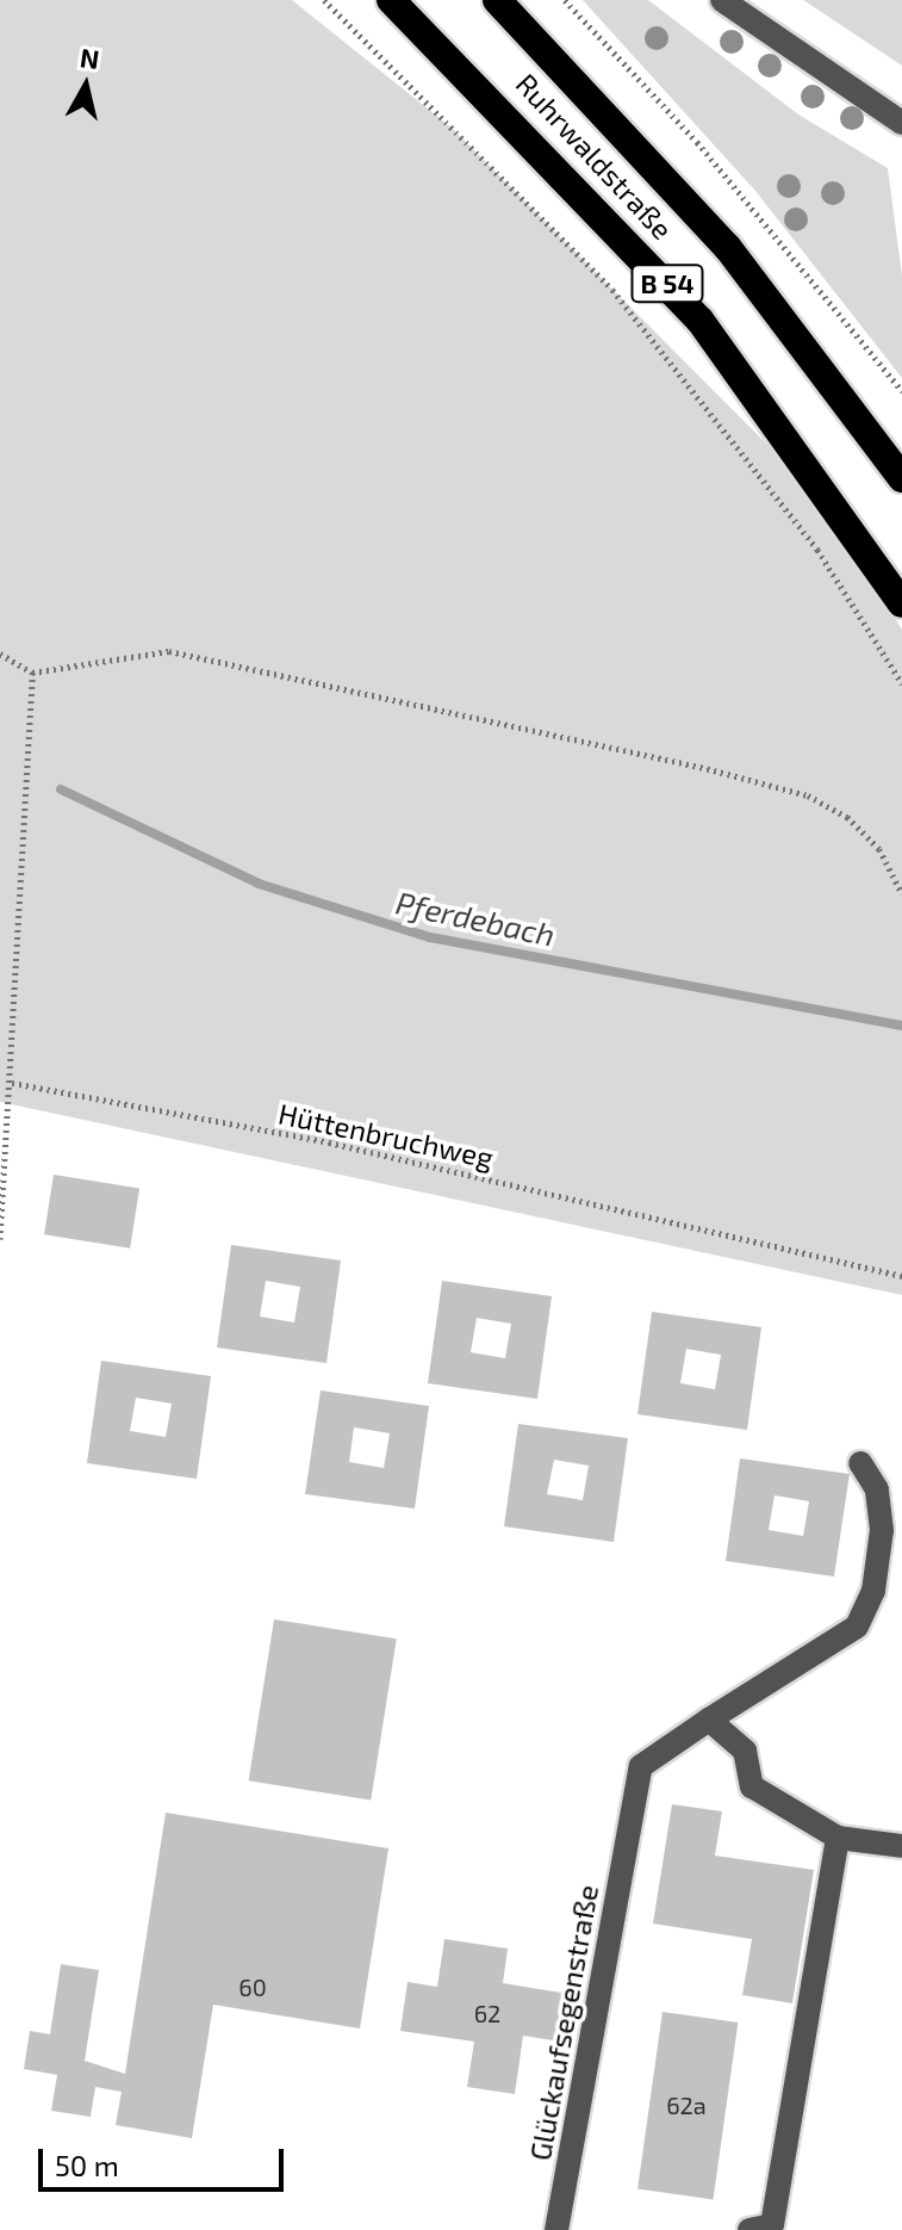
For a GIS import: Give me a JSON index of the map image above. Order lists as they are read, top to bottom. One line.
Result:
{"streets":{"highway":["Ruhrwaldstraße","B 54"],"street":["Glückaufsegenstraße"],"path":["Hüttenbruchweg"]},"water":["Pferdebach"],"house_numbers":["60","62","62a"],"scale_bar":"50 m","north":"top"}
